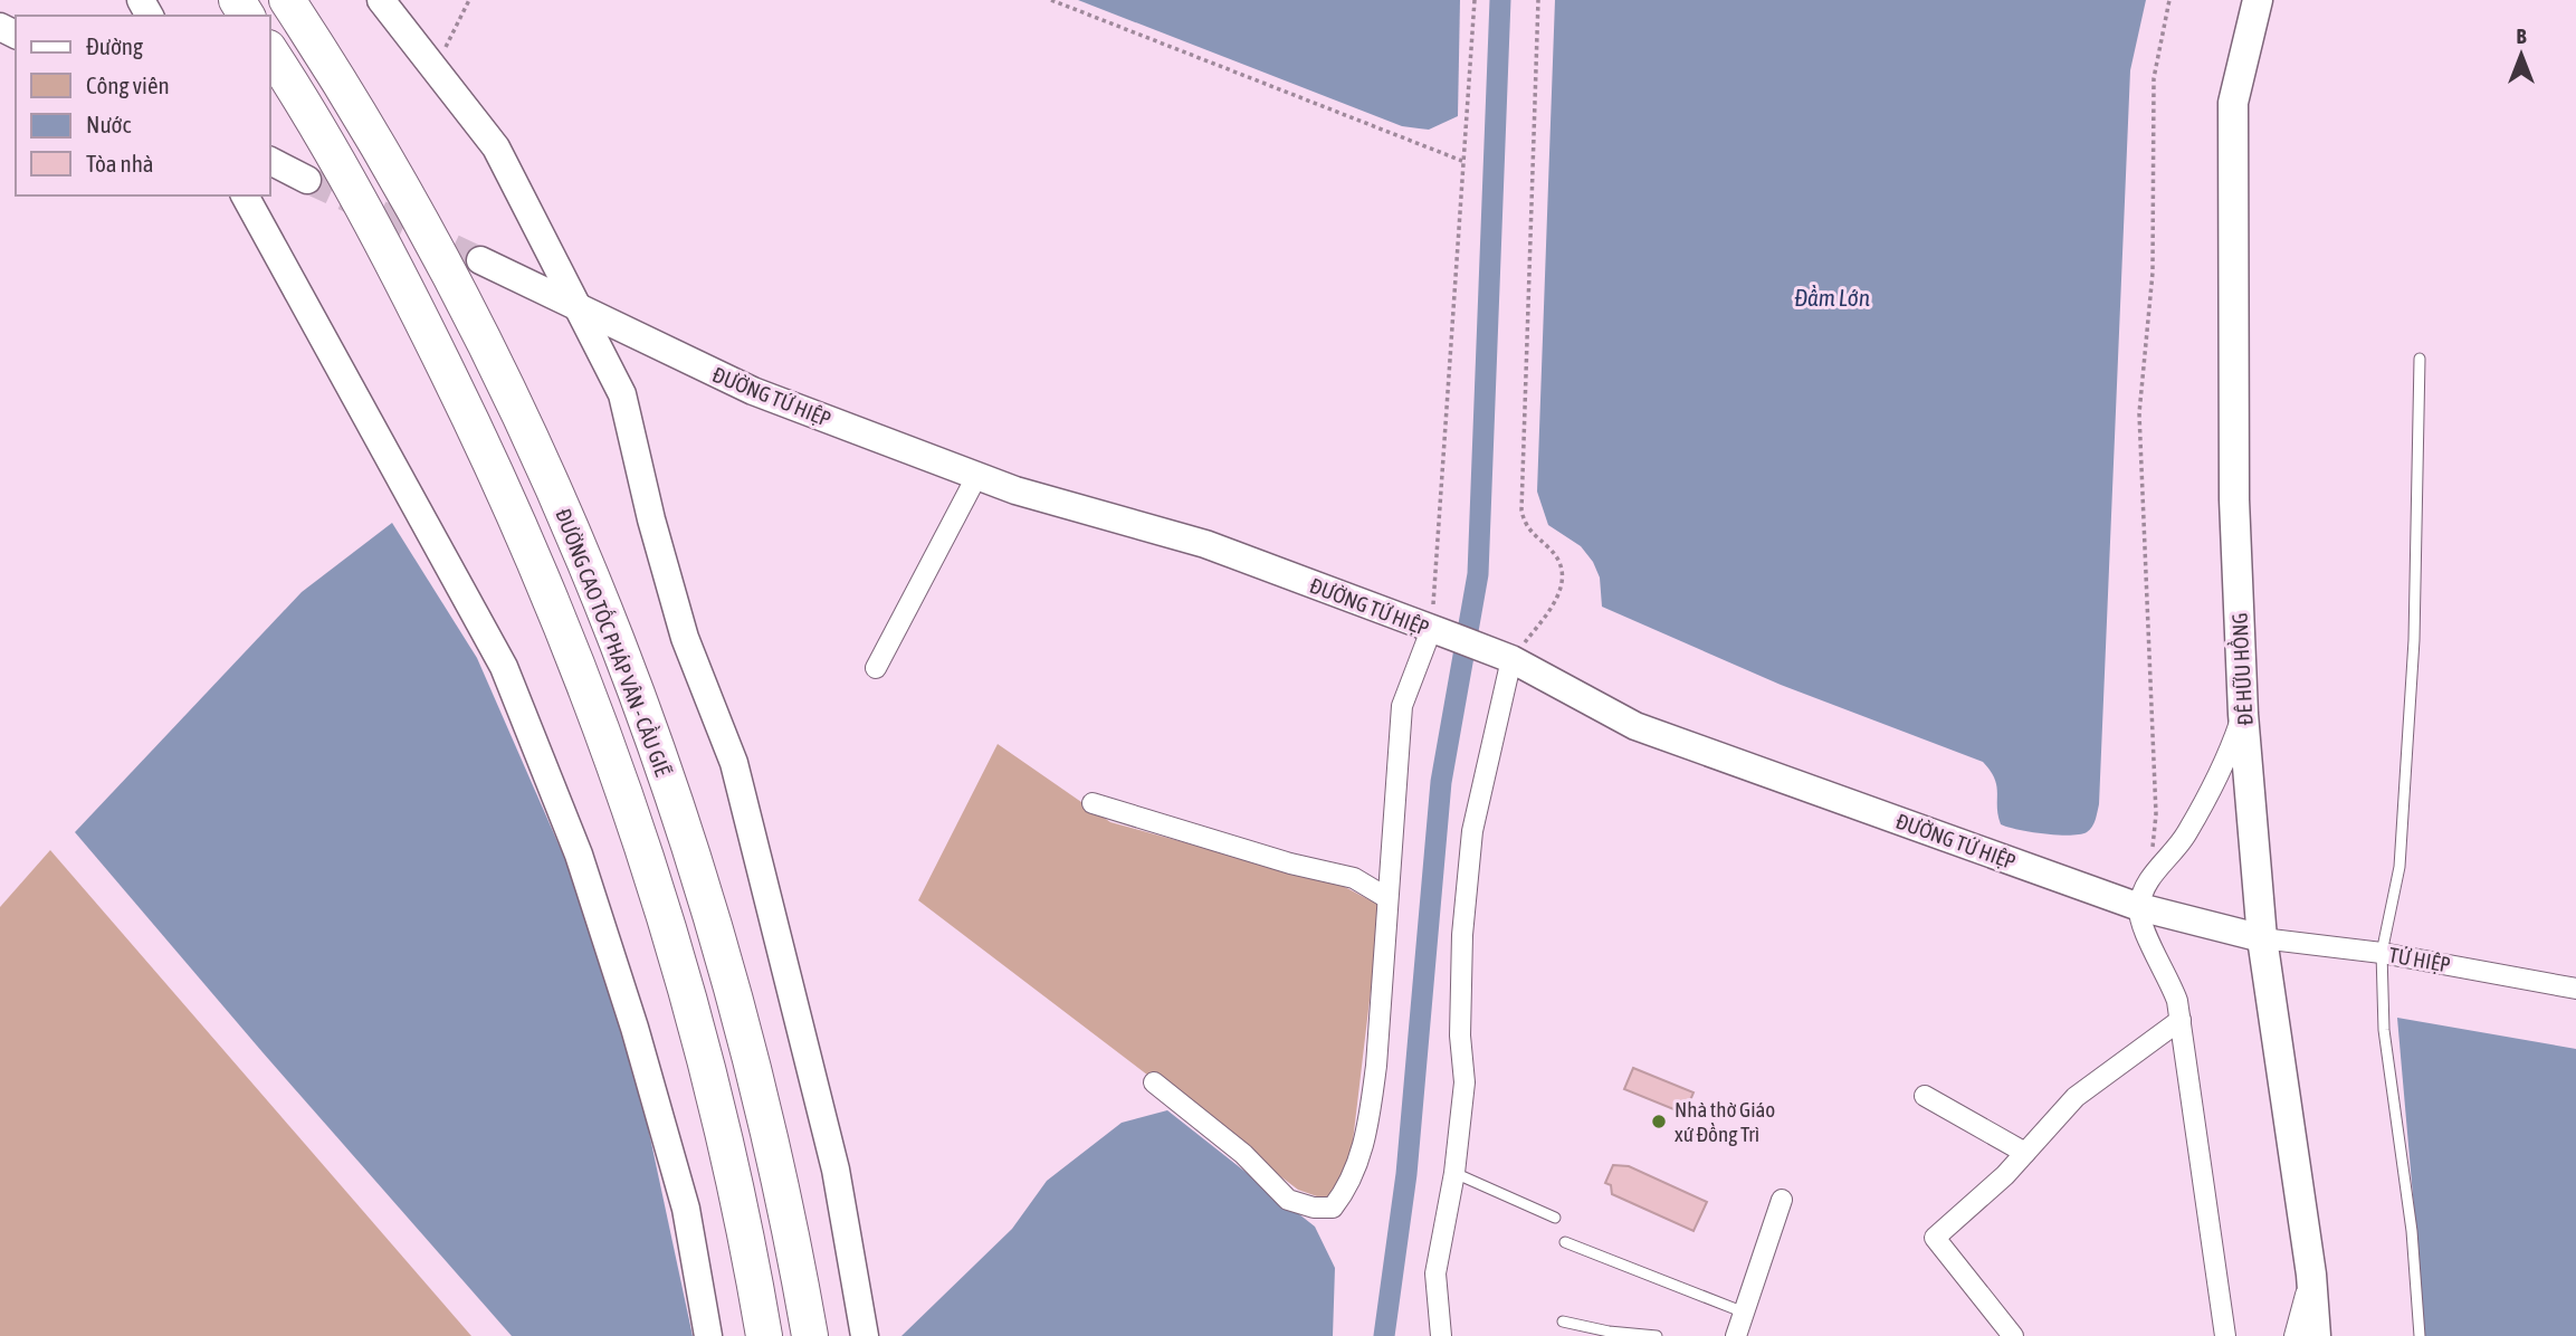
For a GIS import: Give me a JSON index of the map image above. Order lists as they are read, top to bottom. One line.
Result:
{"streets":{"highway":["ĐƯỜNG CAO TỐC PHÁP VÂN - CẦU GIẼ"],"main road":["ĐÊ HỮU HỒNG"],"street":["ĐƯỜNG TỨ HIỆP","TỨ HIỆP"]},"crossings":[["ĐƯỜNG TỨ HIỆP","ĐÊ HỮU HỒNG"],["ĐƯỜNG TỨ HIỆP","TỨ HIỆP"],["ĐÊ HỮU HỒNG","TỨ HIỆP"]],"water":["Đầm Lớn"],"places":["Nhà thờ Giáo xứ Đồng Trì"],"legend":["Đường","Công viên","Nước","Tòa nhà"],"north":"top"}
